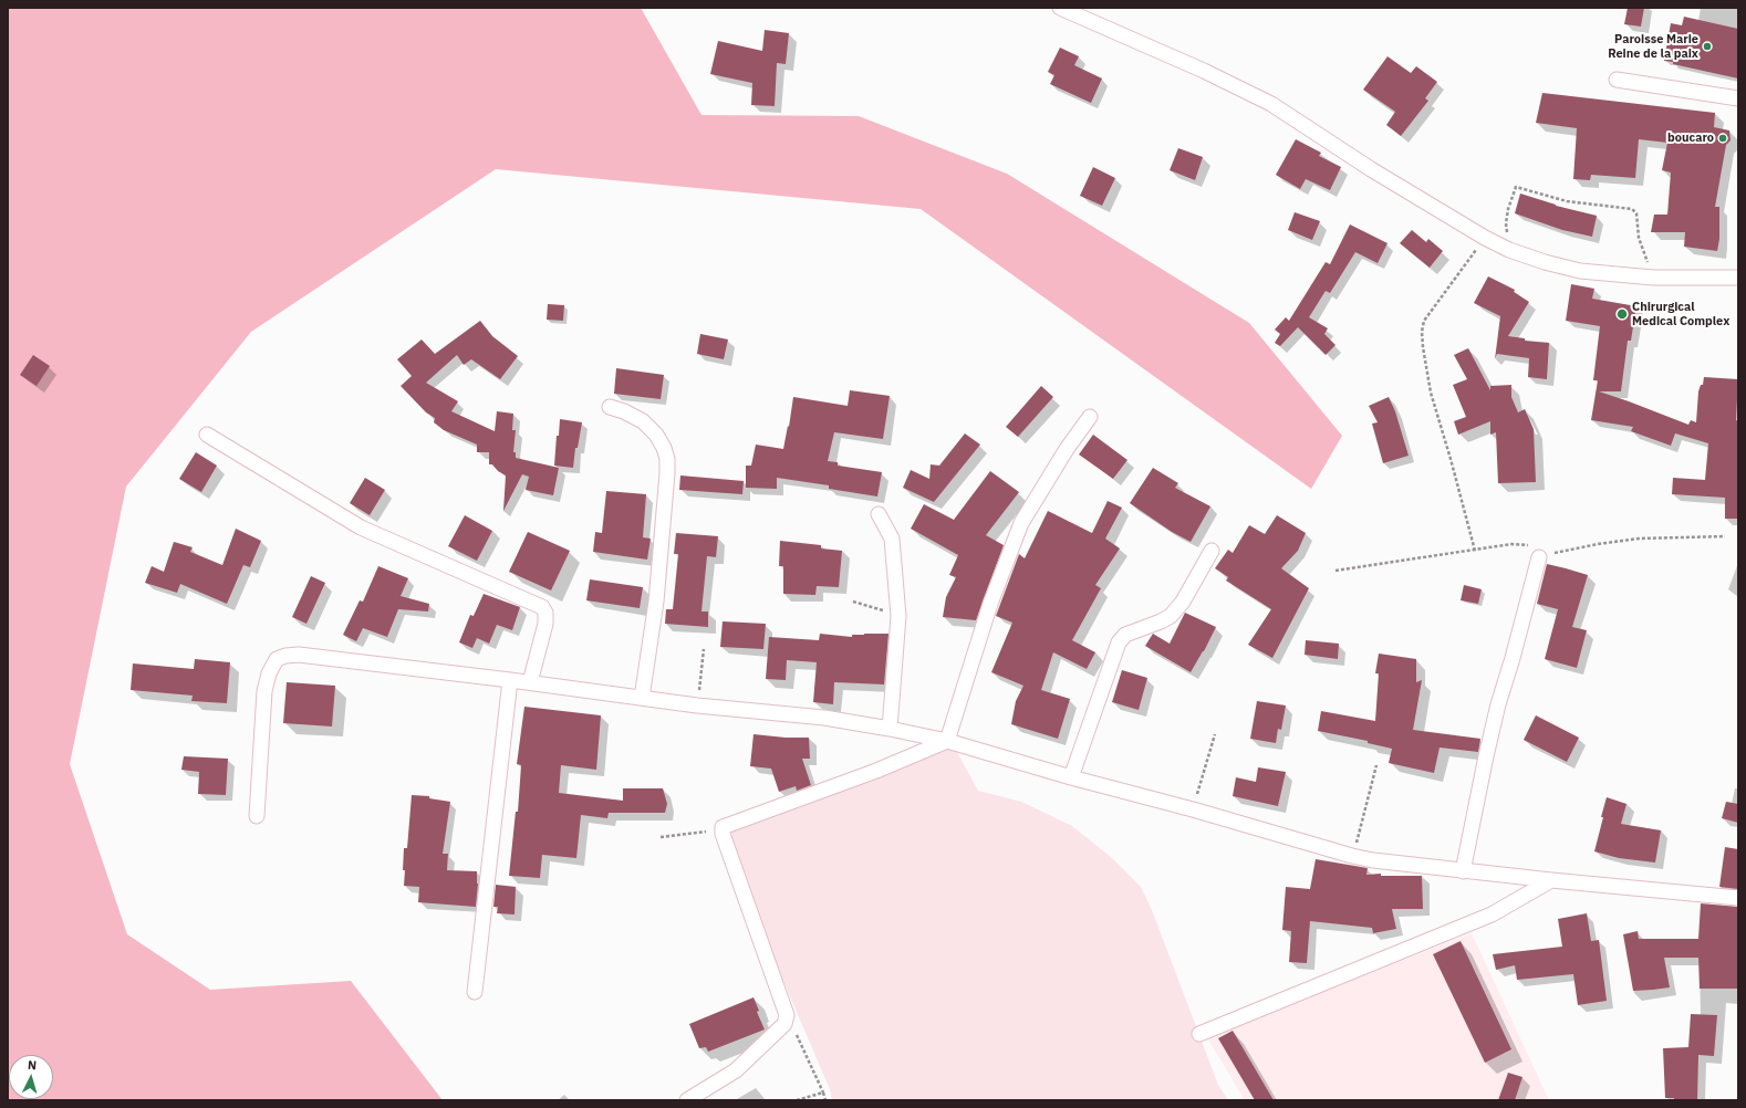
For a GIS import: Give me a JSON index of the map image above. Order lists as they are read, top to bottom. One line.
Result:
{"places":["Paroisse Marie Reine de la paix","boucaro","Chirurgical Medical Complex"],"north":"top"}
